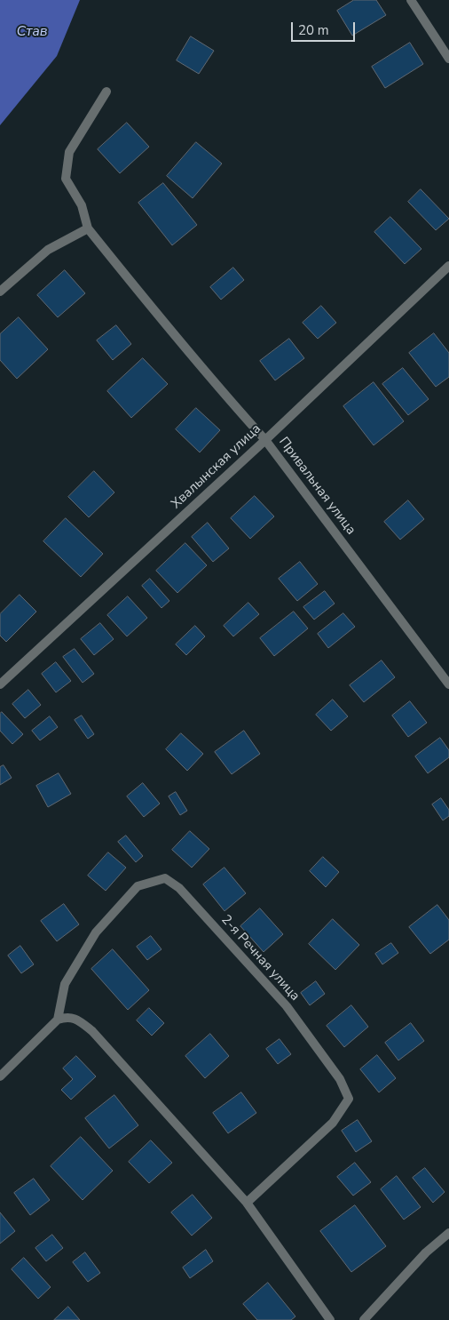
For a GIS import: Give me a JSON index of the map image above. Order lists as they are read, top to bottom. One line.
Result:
{"streets":{"street":["Хвалынская улица","Привальная улица","2-я Речная улица"]},"crossings":[["Хвалынская улица","Привальная улица"]],"water":["Став"],"scale_bar":"20 m"}
